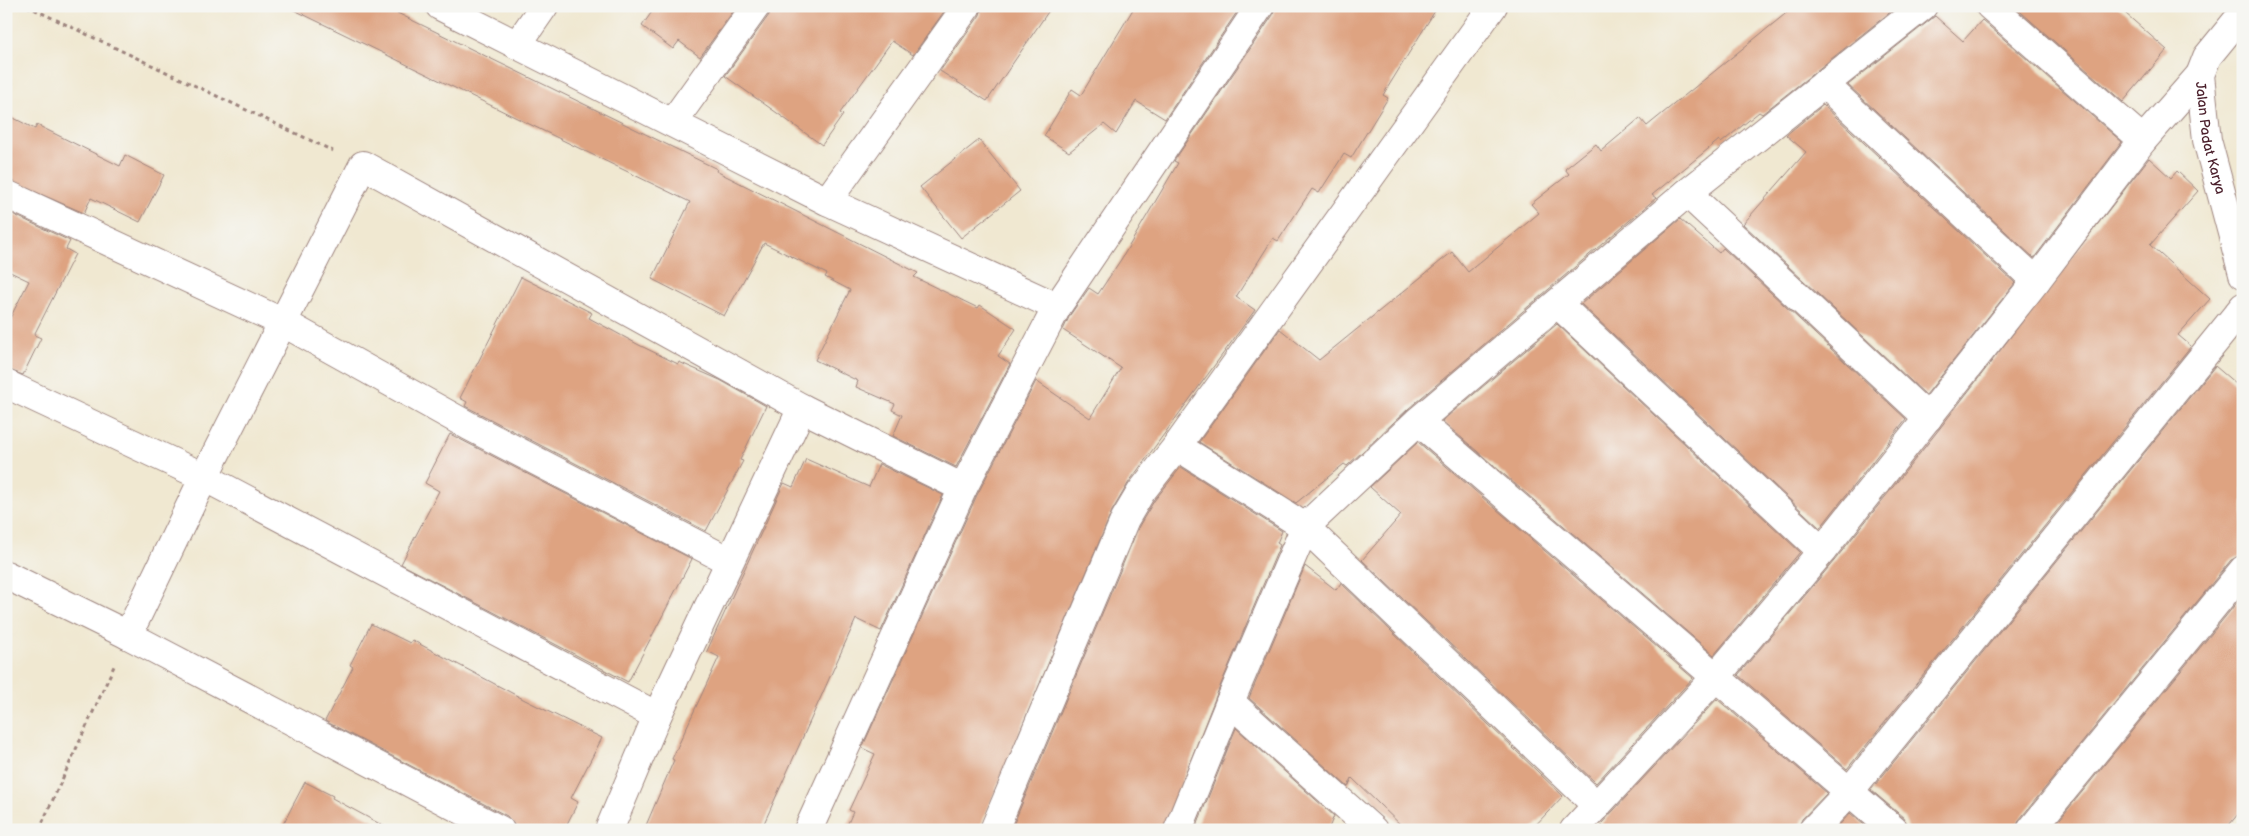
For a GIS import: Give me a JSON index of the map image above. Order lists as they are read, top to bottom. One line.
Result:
{"streets":{"street":["Jalan Padat Karya"]}}
